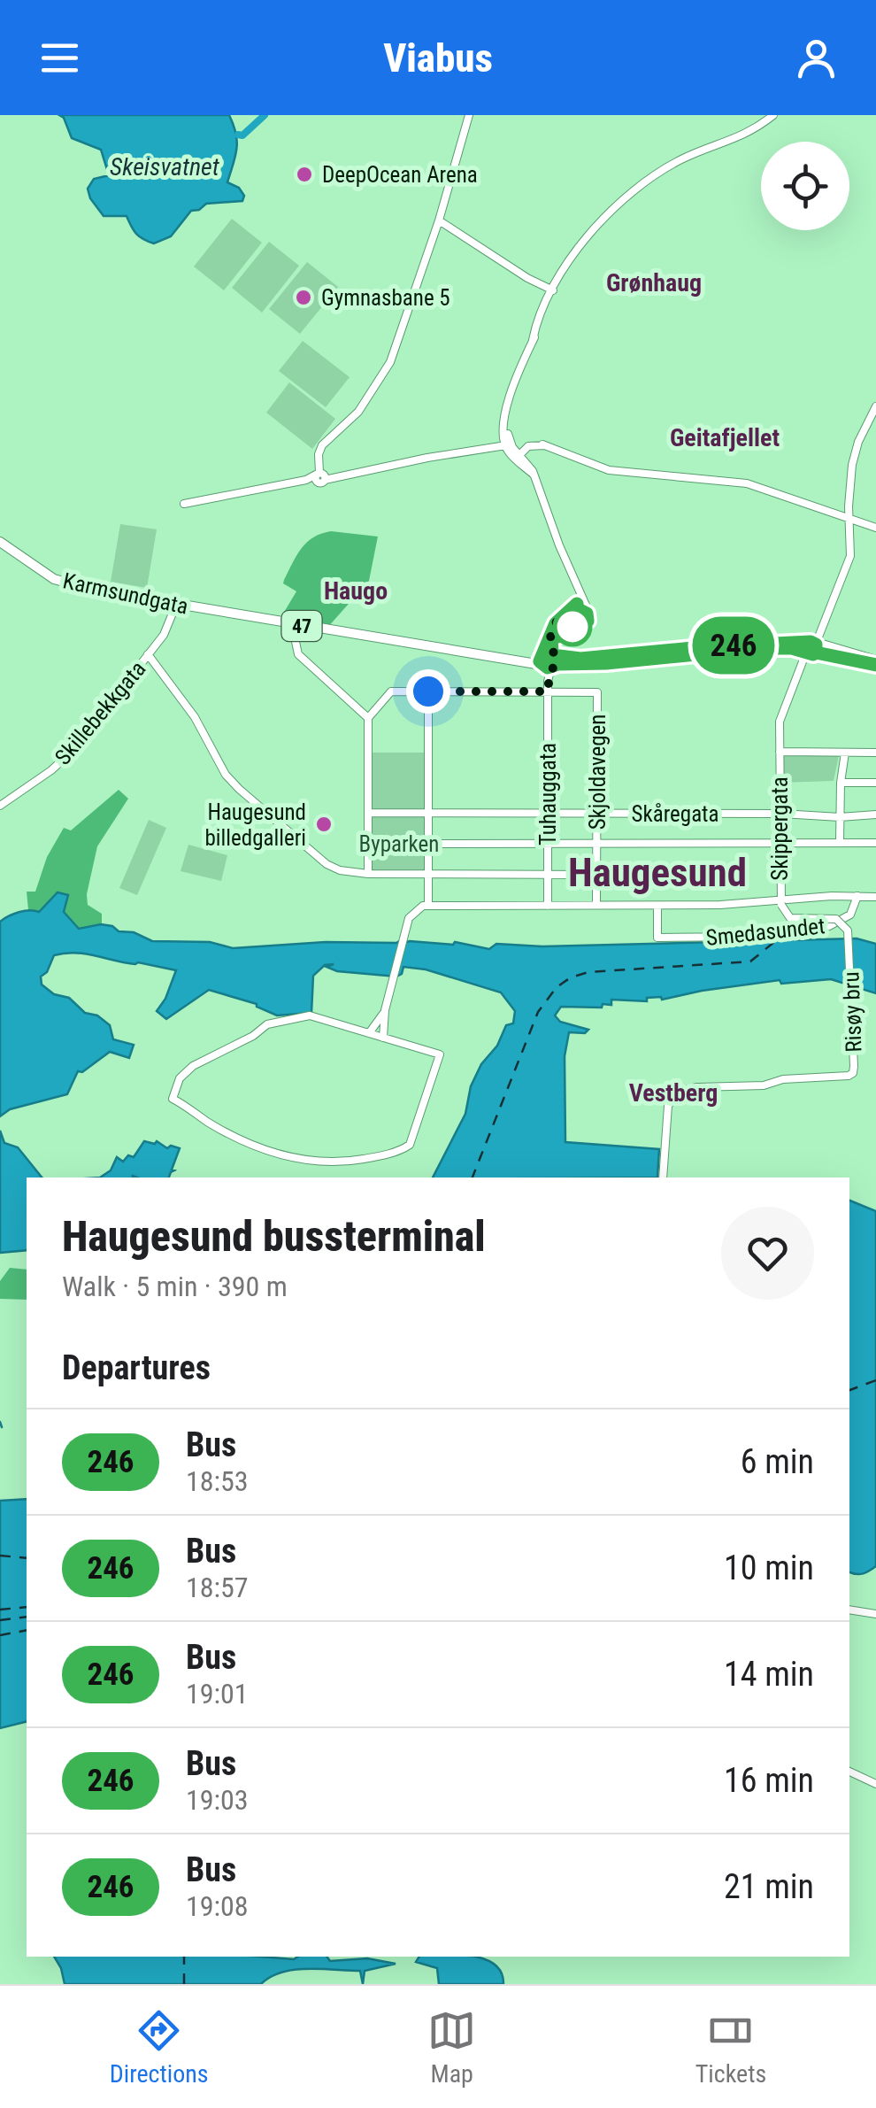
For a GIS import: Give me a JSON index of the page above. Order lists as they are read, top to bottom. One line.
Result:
{"streets":{"main road":["Karmsundgata","47"],"street":["Skillebekkgata","Skjoldavegen","Tuhauggata","Skåregata","Skippergata","Smedasundet","Risøy bru"]},"crossings":[["Karmsundgata","Skillebekkgata"],["Karmsundgata","Tuhauggata"],["Karmsundgata","Skippergata"],["Skjoldavegen","Tuhauggata"],["Skjoldavegen","Skåregata"],["Tuhauggata","Skåregata"],["Skåregata","Skippergata"],["Skippergata","Risøy bru"]],"districts":["Grønhaug","Geitafjellet","Haugo","Haugesund","Vestberg"],"water":["Skeisvatnet"],"parks":["Byparken"],"places":["DeepOcean Arena","Gymnasbane 5","Haugesund billedgalleri"],"lines":["bus line 246"],"page":{"header":"Viabus","on_map":"246","heading":[["Haugesund bussterminal","Walk · 5 min · 390 m"],"Departures"],"list":[{"mark":"246","name":"Bus","note":"18:53","value":"6 min"},{"mark":"246","name":"Bus","note":"18:57","value":"10 min"},{"mark":"246","name":"Bus","note":"19:01","value":"14 min"},{"mark":"246","name":"Bus","note":"19:03","value":"16 min"},{"mark":"246","name":"Bus","note":"19:08","value":"21 min"}],"tabs":["Directions","Map","Tickets"]}}
